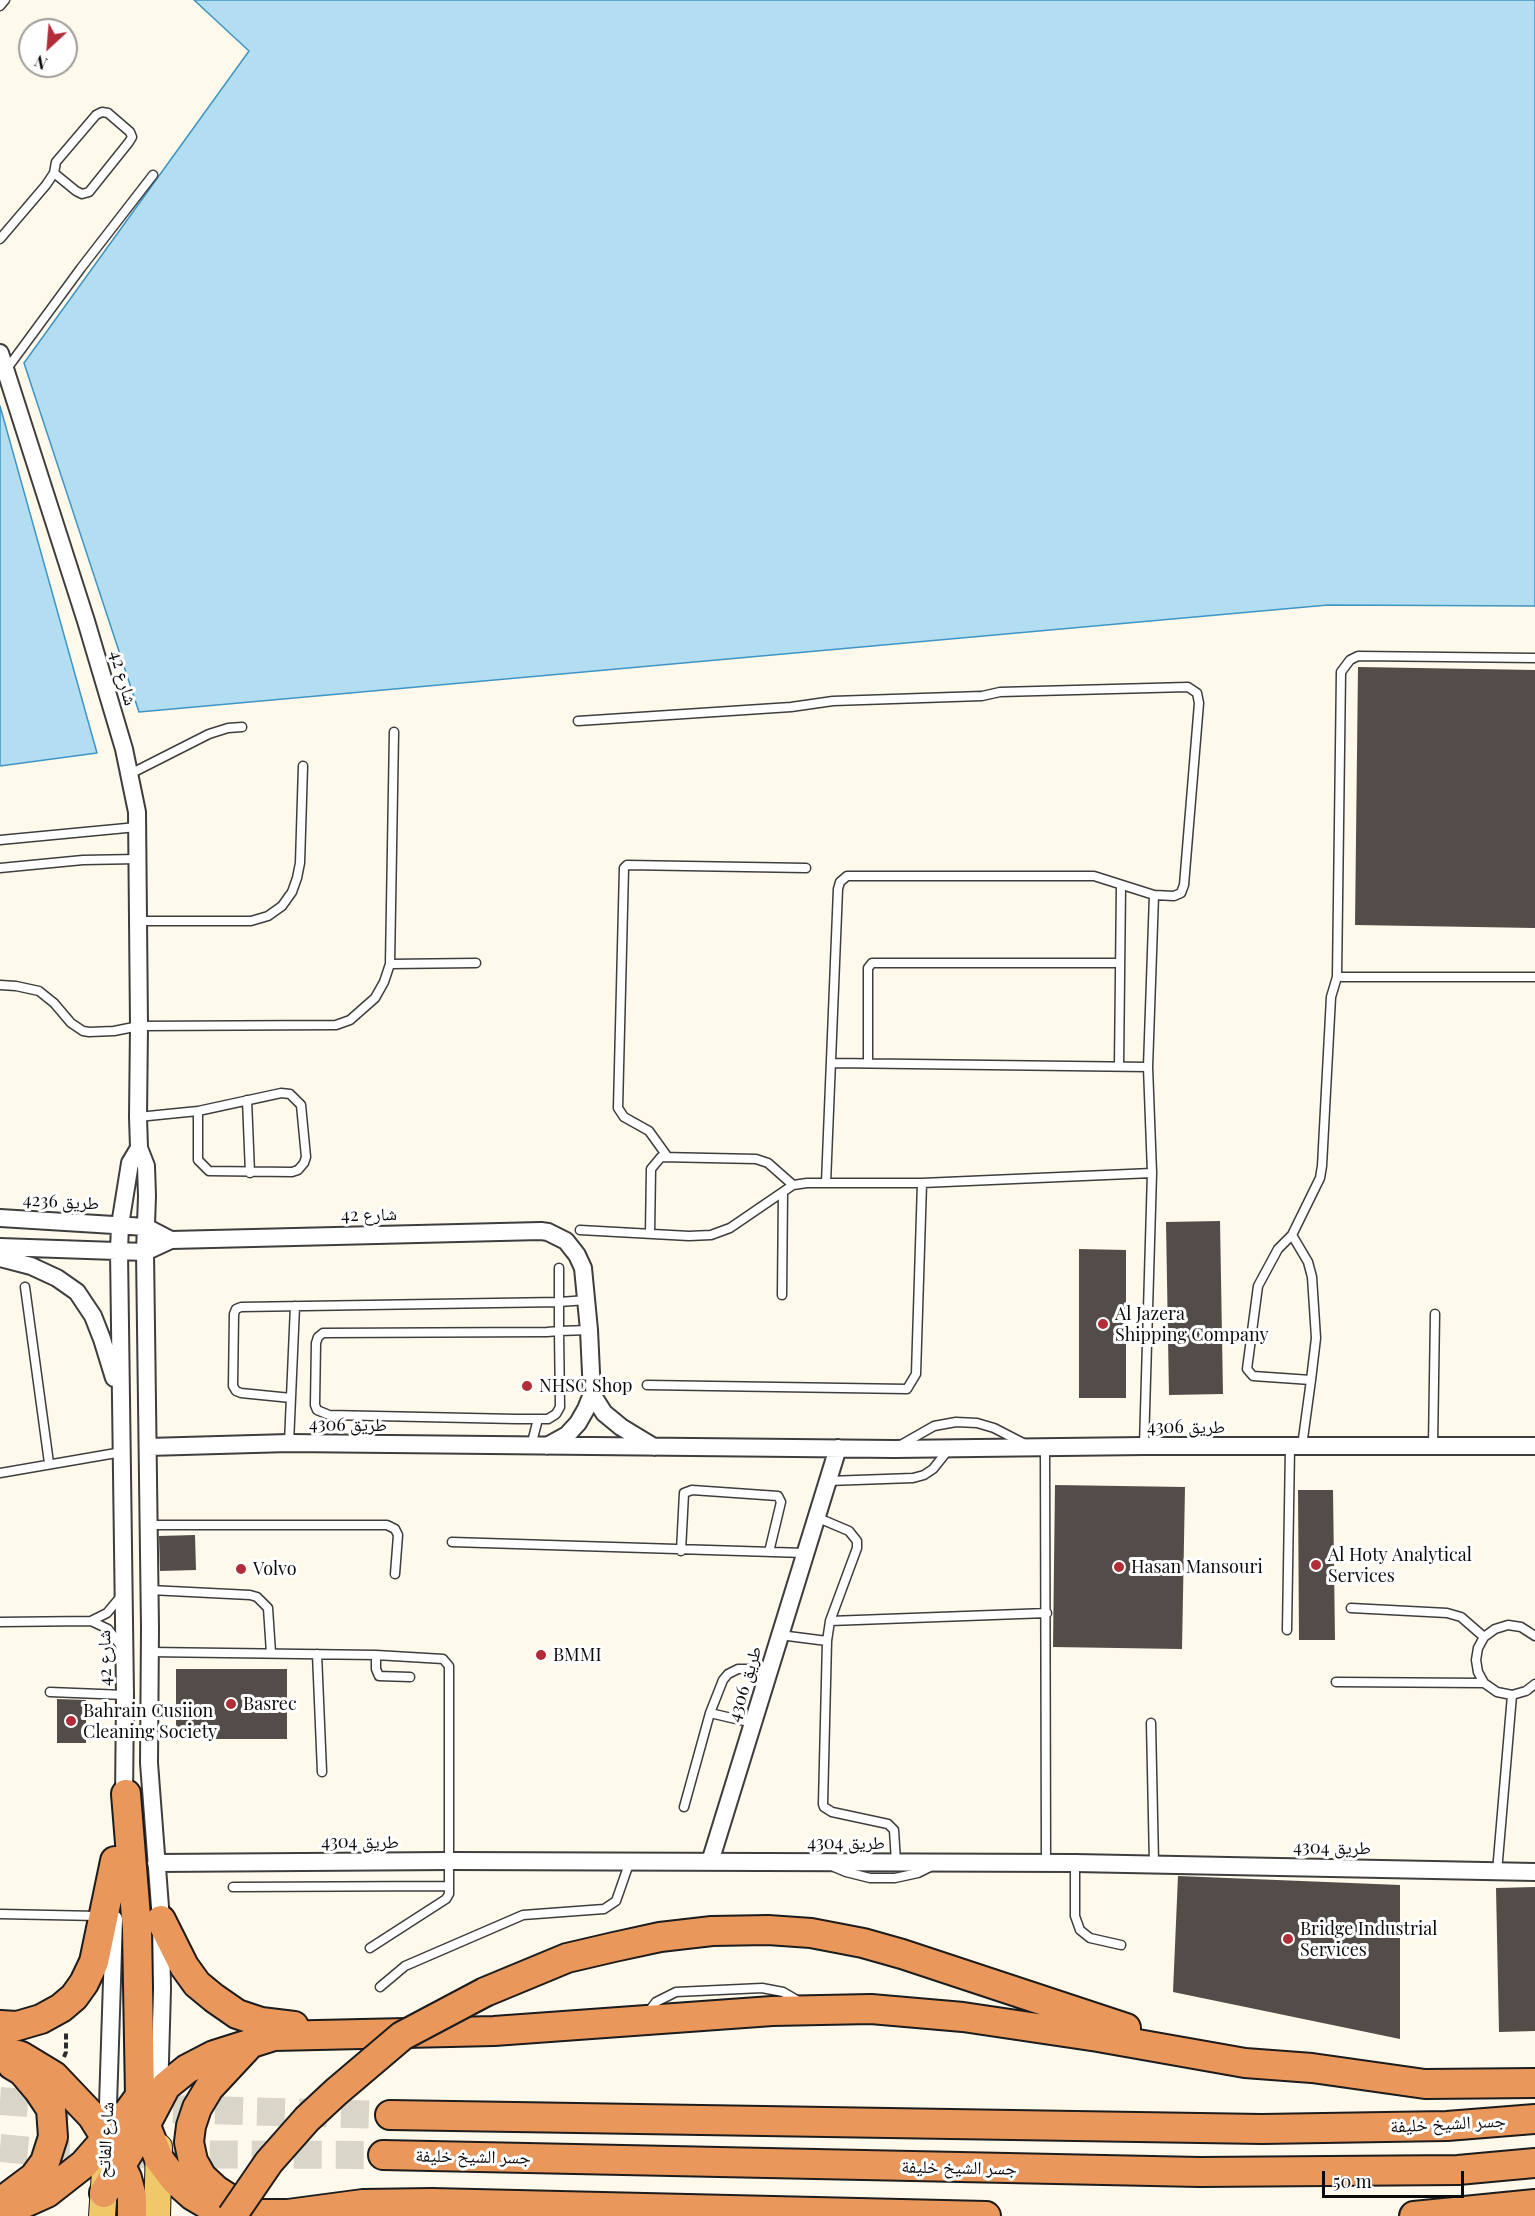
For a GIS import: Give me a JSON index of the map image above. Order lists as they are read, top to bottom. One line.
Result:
{"streets":{"highway":["جسر الشيخ خليفة"],"main road":["شارع الفاتح"],"street":["شارع 42","طريق 4236","طريق 4306","طريق 4304"]},"crossings":[["شارع 42","طريق 4236"],["شارع 42","طريق 4306"],["شارع 42","طريق 4304"],["شارع 42","شارع الفاتح"],["طريق 4306","طريق 4304"]],"places":["Al Jazera Shipping Company","NHSC Shop","Al Hoty Analytical Services","Hasan Mansouri","Volvo","BMMI","Basrec","Bahrain Cusiion Cleaning Society","Bridge Industrial Services"],"scale_bar":"50 m","north":"bottom left"}
